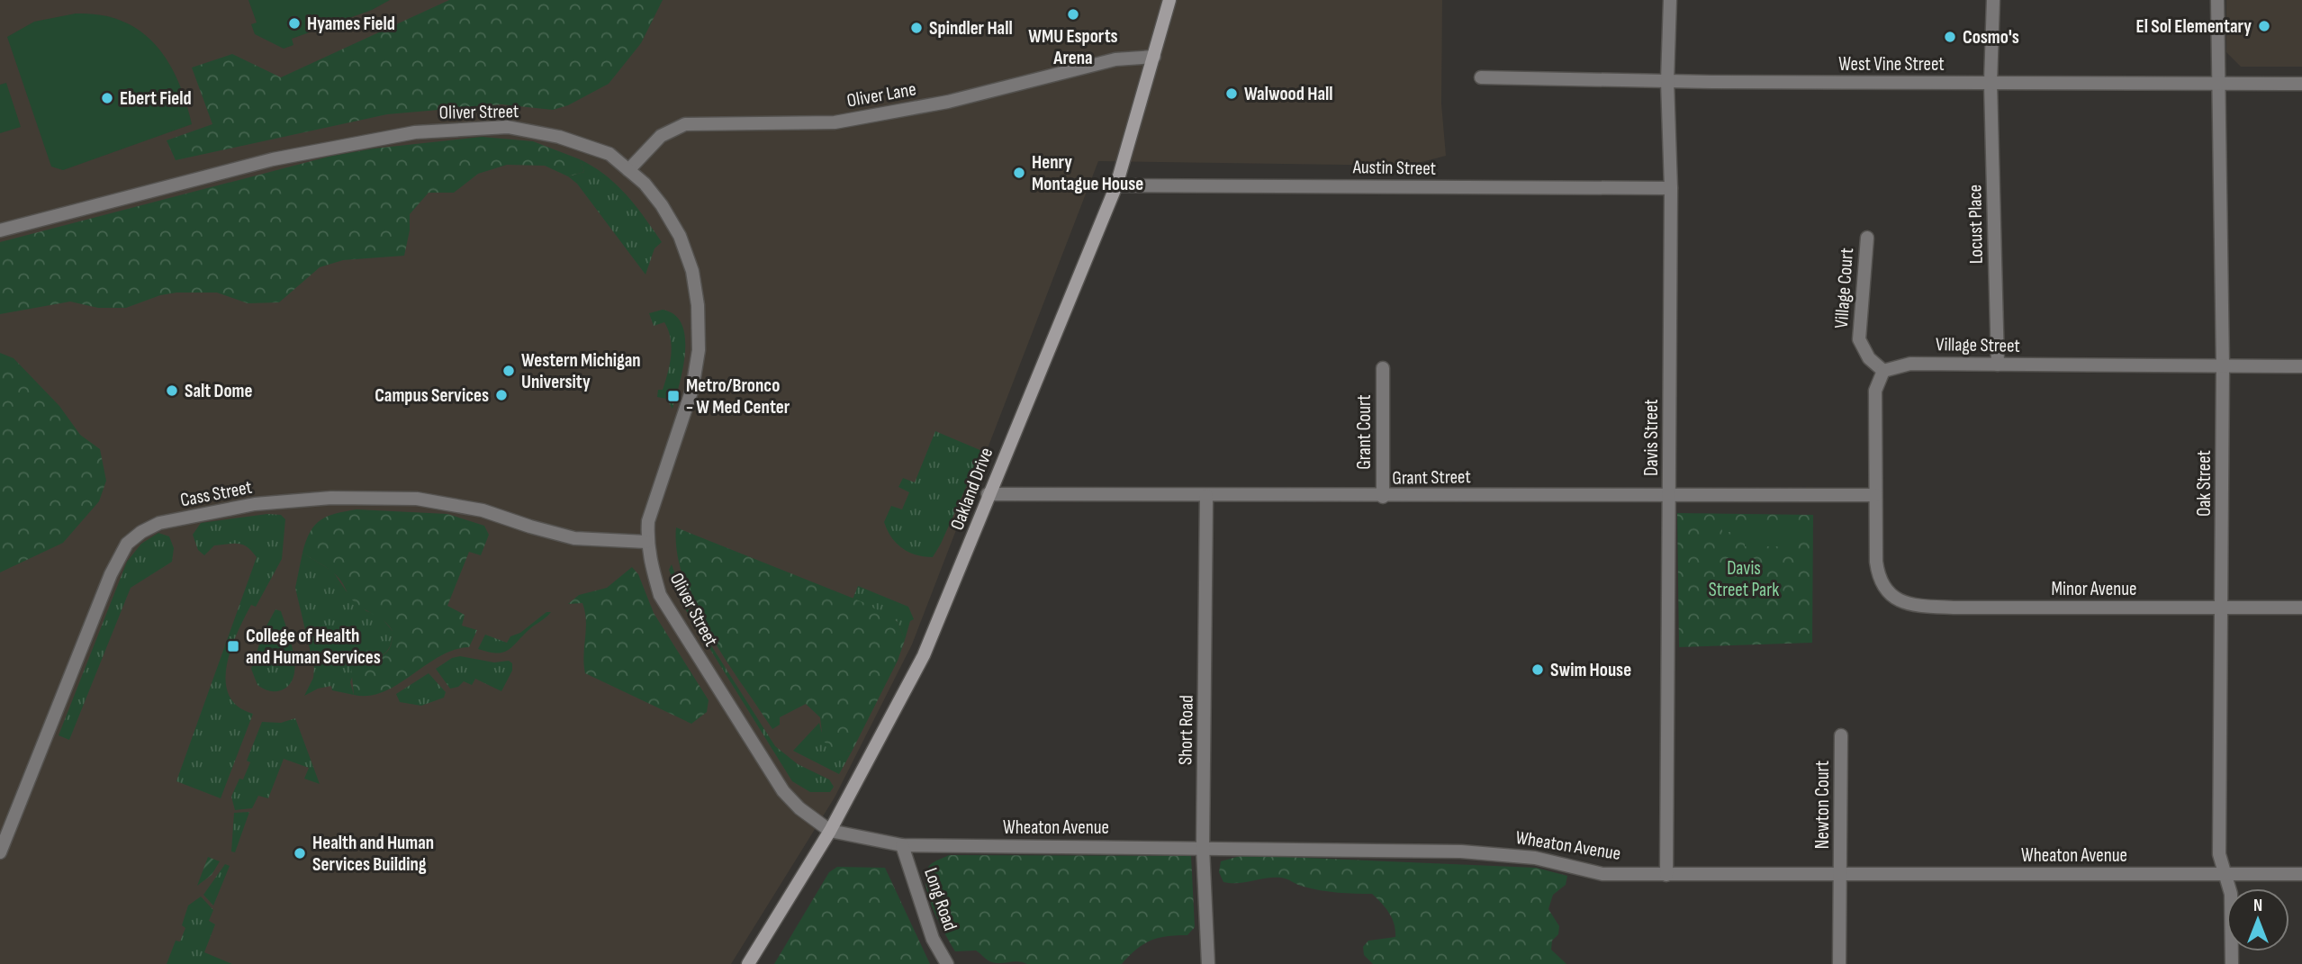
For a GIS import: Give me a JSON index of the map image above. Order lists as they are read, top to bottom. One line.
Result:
{"streets":{"main road":["Oakland Drive"],"street":["West Vine Street","Oliver Lane","Oliver Street","Austin Street","Locust Place","Village Court","Village Street","Grant Court","Davis Street","Grant Street","Oak Street","Cass Street","Minor Avenue","Short Road","Newton Court","Wheaton Avenue","Long Road"]},"crossings":[["West Vine Street","Locust Place"],["West Vine Street","Davis Street"],["West Vine Street","Oak Street"],["Oliver Lane","Oliver Street"],["Oliver Lane","Oakland Drive"],["Oliver Street","Oakland Drive"],["Oliver Street","Cass Street"],["Oliver Street","Wheaton Avenue"],["Austin Street","Davis Street"],["Austin Street","Oakland Drive"],["Locust Place","Village Street"],["Village Court","Village Street"],["Village Street","Oak Street"],["Grant Court","Grant Street"],["Davis Street","Grant Street"],["Davis Street","Wheaton Avenue"],["Grant Street","Oakland Drive"],["Grant Street","Minor Avenue"],["Grant Street","Short Road"],["Oak Street","Minor Avenue"],["Oak Street","Wheaton Avenue"],["Oakland Drive","Wheaton Avenue"],["Short Road","Wheaton Avenue"],["Newton Court","Wheaton Avenue"],["Wheaton Avenue","Long Road"]],"parks":["Davis Street Park"],"places":{"other":["WMU Esports Arena","Hyames Field","El Sol Elementary","Spindler Hall","Cosmo's","Walwood Hall","Ebert Field","Henry Montague House","Western Michigan University","Salt Dome","Campus Services","Swim House","Health and Human Services Building"],"transit":["Metro/Bronco - W Med Center","College of Health and Human Services"]},"north":"top"}
